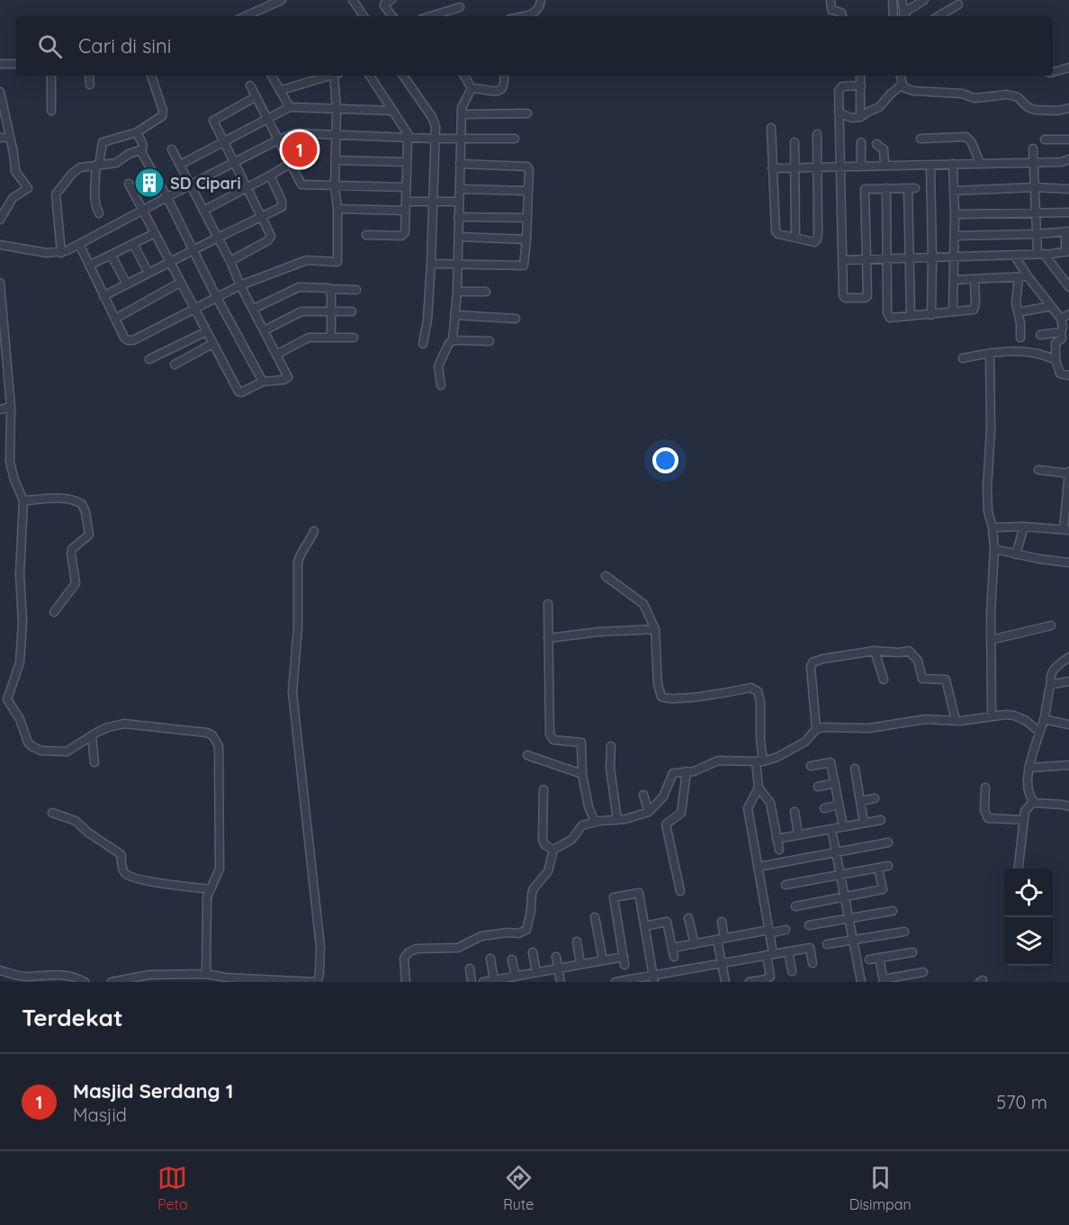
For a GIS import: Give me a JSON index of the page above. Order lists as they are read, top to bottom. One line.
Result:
{"places":{"building":["SD Cipari"]},"page":{"search":"Cari di sini","pins":"1","heading":"Terdekat","list":[{"mark":"1","name":"Masjid Serdang 1","note":"Masjid","value":"570 m"}],"nav":["Peta","Rute","Disimpan"]}}
